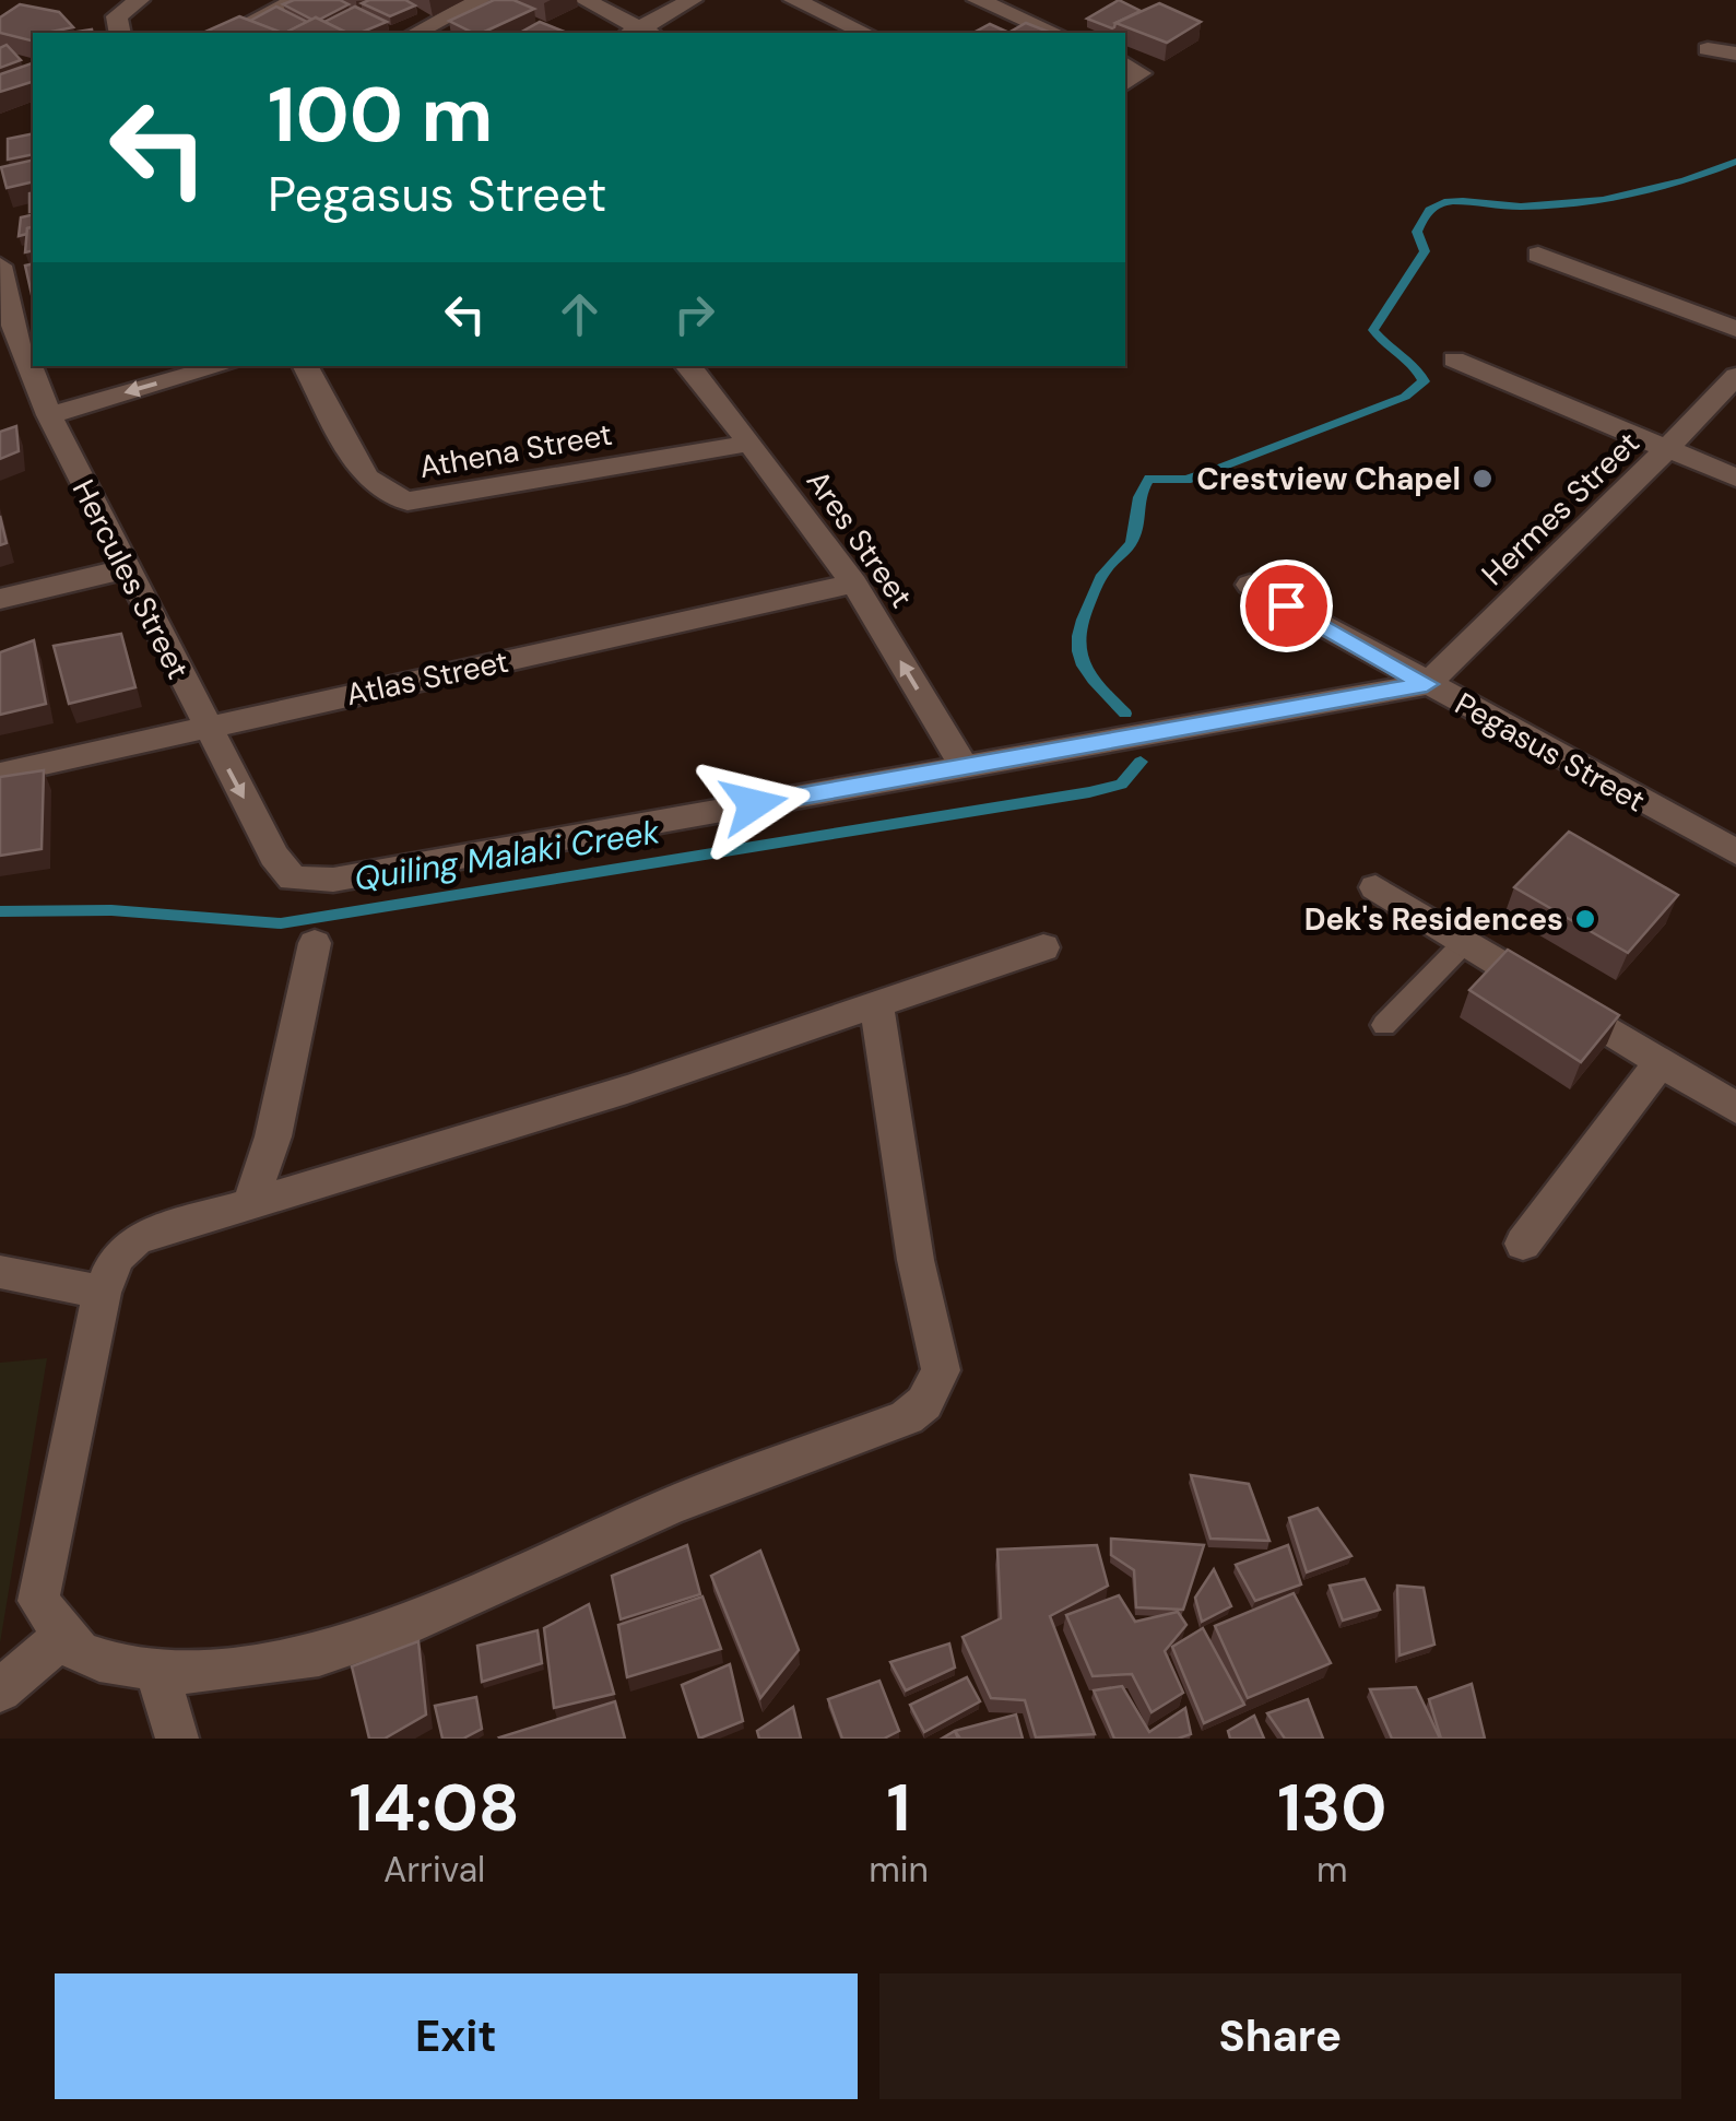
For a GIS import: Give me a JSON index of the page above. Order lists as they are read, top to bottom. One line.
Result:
{"streets":{"street":["Athena Street","Hermes Street","Ares Street","Hercules Street","Atlas Street","Pegasus Street"]},"crossings":[["Athena Street","Ares Street"],["Hermes Street","Pegasus Street"],["Ares Street","Hercules Street"],["Ares Street","Atlas Street"],["Hercules Street","Atlas Street"]],"one_way":["Ares Street"],"water":["Quiling Malaki Creek"],"places":["Crestview Chapel","Dek's Residences"],"page":{"turn":["100 m","Pegasus Street"],"eta":["14:08","Arrival","1","min","130","m"],"buttons":["Exit","Share"]}}
